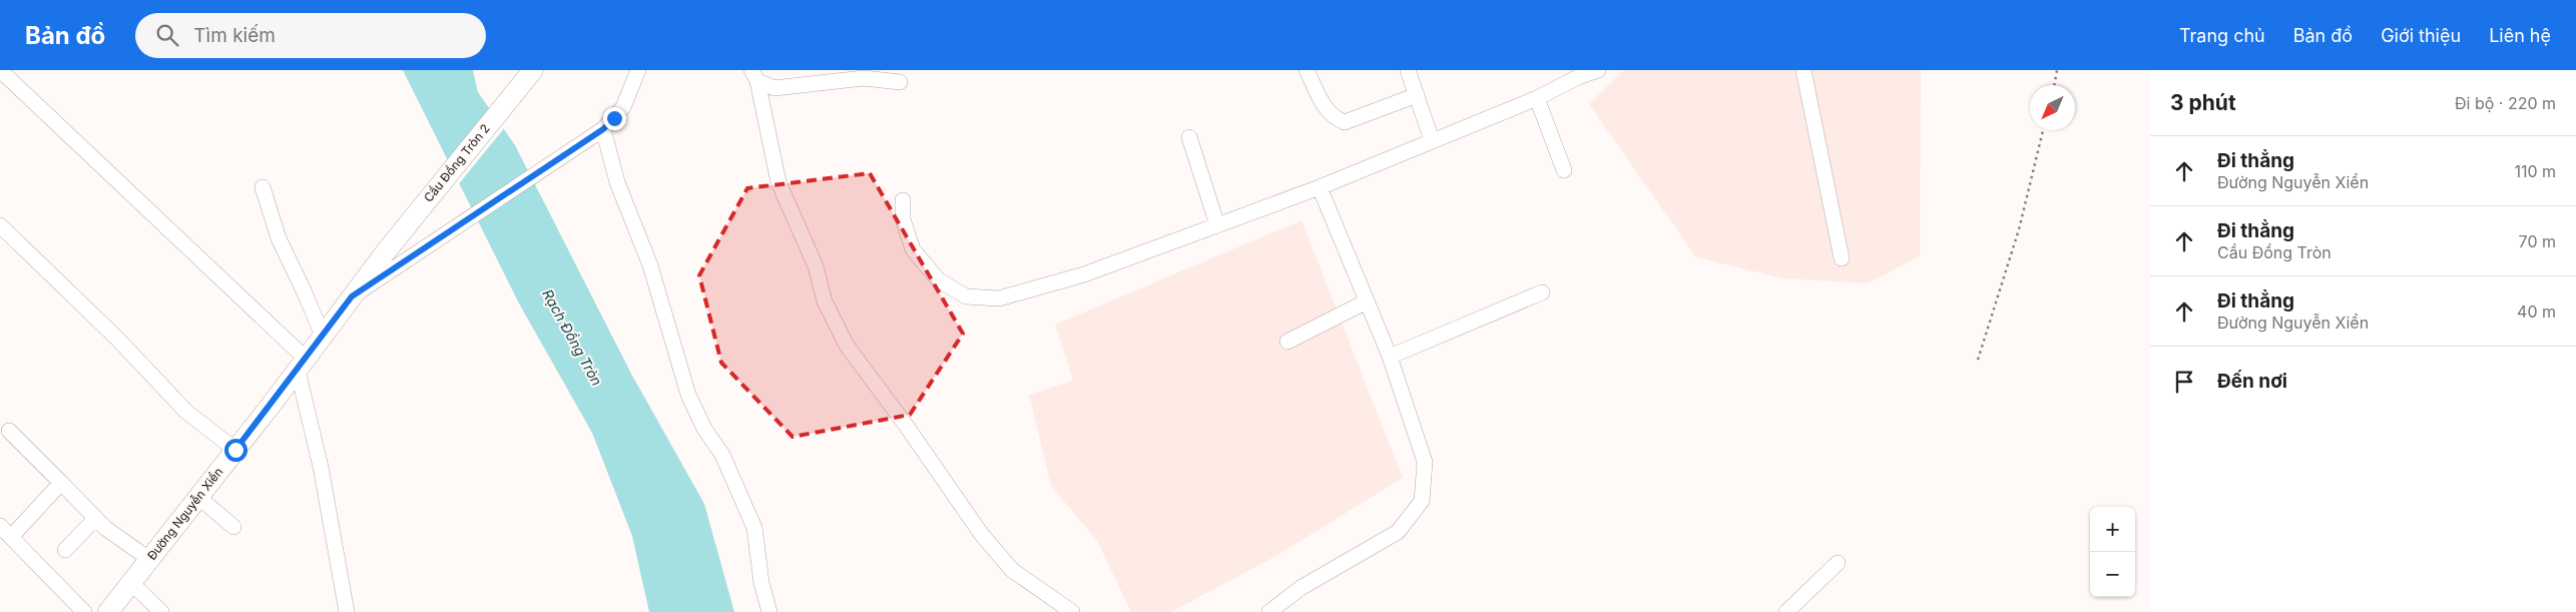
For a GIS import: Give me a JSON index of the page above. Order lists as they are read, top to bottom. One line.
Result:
{"streets":{"main road":["Cầu Đồng Tròn 2","Đường Nguyễn Xiển"]},"crossings":[["Cầu Đồng Tròn 2","Đường Nguyễn Xiển"]],"water":["Rạch Đồng Tròn"],"north":"bottom left","page":{"header":"Bản đồ","search":"Tìm kiếm","nav":["Trang chủ","Bản đồ","Giới thiệu","Liên hệ"],"heading":["3 phút","Đi bộ · 220 m"],"list":[["Đi thẳng","Đường Nguyễn Xiển","110 m"],["Đi thẳng","Cầu Đồng Tròn","70 m"],["Đi thẳng","Đường Nguyễn Xiển","40 m"],"Đến nơi"],"map_buttons":["+","−"]}}
